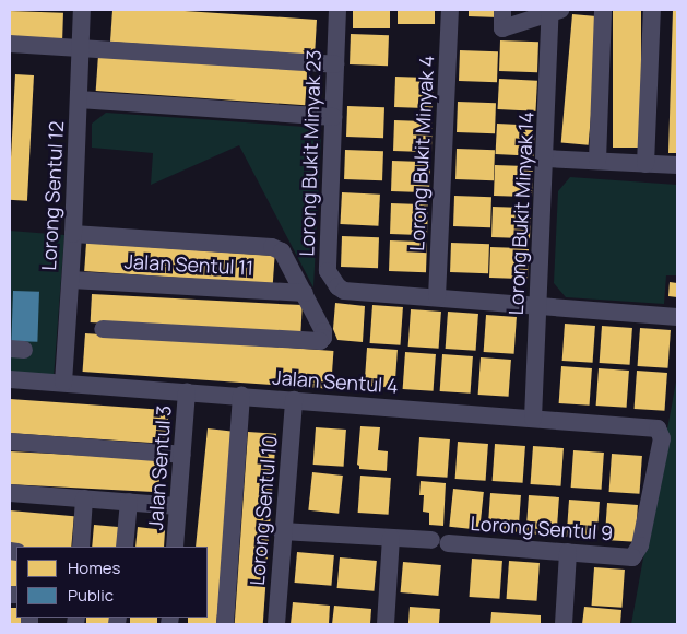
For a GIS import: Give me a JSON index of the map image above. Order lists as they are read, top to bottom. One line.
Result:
{"streets":{"street":["Lorong Bukit Minyak 23","Lorong Bukit Minyak 4","Lorong Sentul 12","Lorong Bukit Minyak 14","Jalan Sentul 11","Jalan Sentul 4","Jalan Sentul 3","Lorong Sentul 10","Lorong Sentul 9"]},"crossings":[["Lorong Bukit Minyak 23","Lorong Bukit Minyak 4"],["Lorong Sentul 12","Jalan Sentul 11"],["Lorong Sentul 12","Jalan Sentul 4"],["Lorong Bukit Minyak 14","Jalan Sentul 4"],["Jalan Sentul 4","Jalan Sentul 3"],["Jalan Sentul 4","Lorong Sentul 10"],["Jalan Sentul 4","Lorong Sentul 9"],["Lorong Sentul 10","Lorong Sentul 9"]],"legend":["Homes","Public"]}
